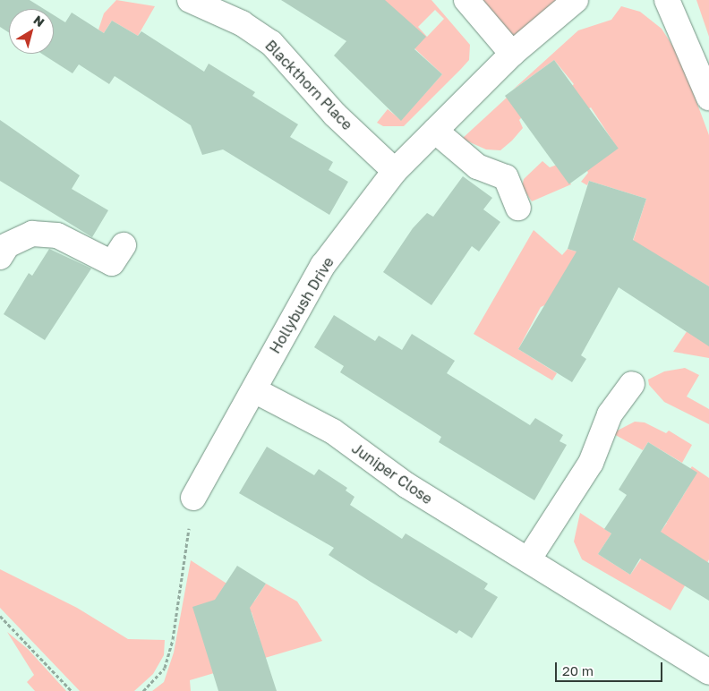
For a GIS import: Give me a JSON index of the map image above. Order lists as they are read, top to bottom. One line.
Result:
{"streets":{"street":["Blackthorn Place","Hollybush Drive","Juniper Close"]},"crossings":[["Blackthorn Place","Hollybush Drive"],["Hollybush Drive","Juniper Close"]],"scale_bar":"20 m","north":"top right"}
